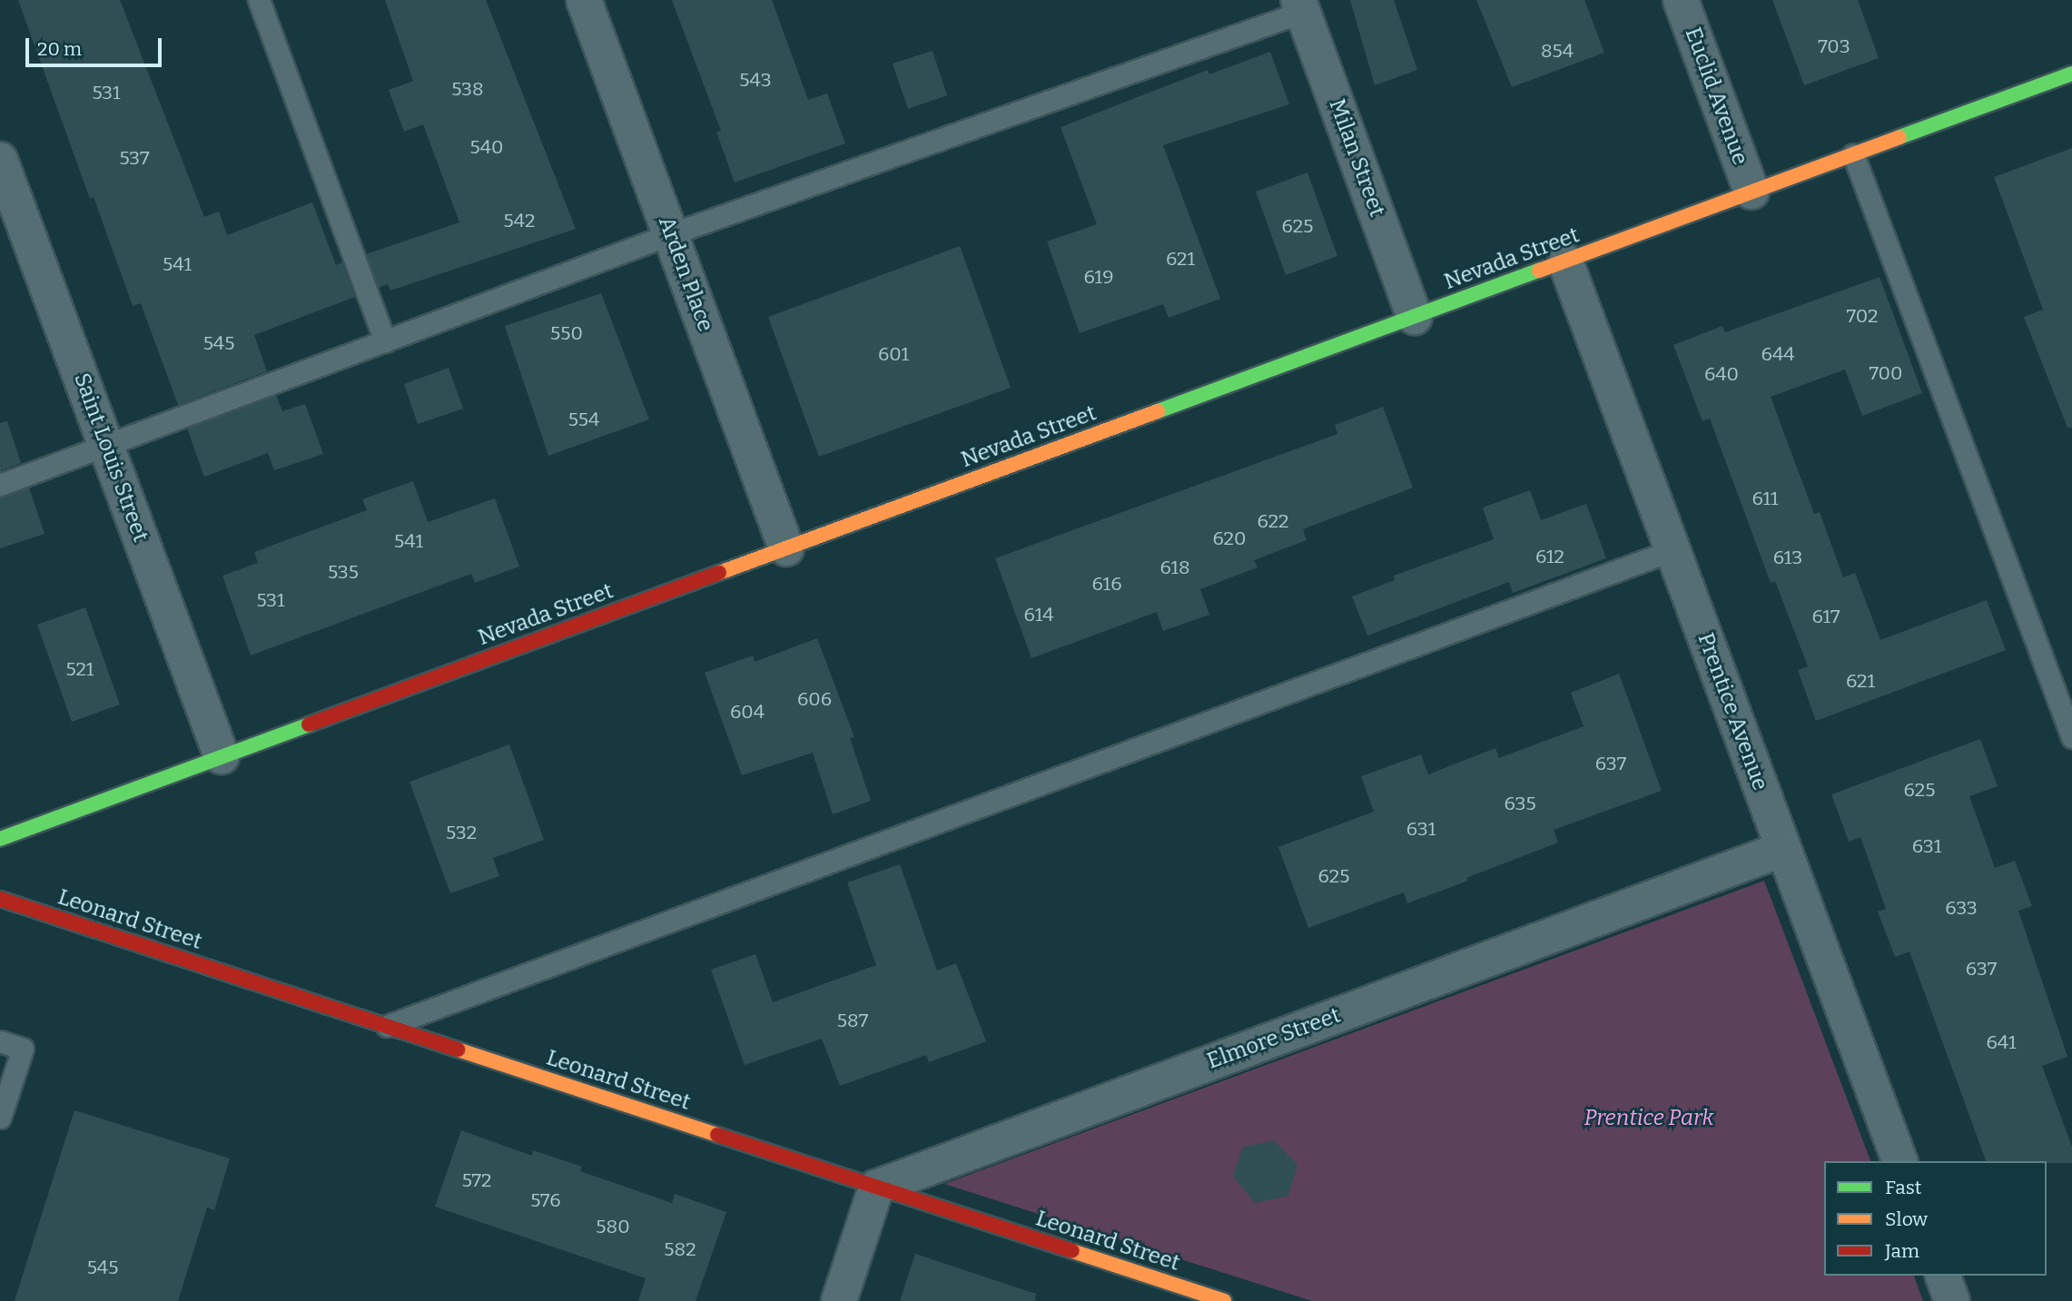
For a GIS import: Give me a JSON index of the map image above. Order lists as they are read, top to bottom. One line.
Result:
{"streets":{"street":["Euclid Avenue","Milan Street","Nevada Street","Arden Place","Saint Louis Street","Prentice Avenue","Leonard Street","Elmore Street"]},"crossings":[["Euclid Avenue","Nevada Street"],["Milan Street","Nevada Street"],["Nevada Street","Arden Place"],["Nevada Street","Saint Louis Street"],["Nevada Street","Prentice Avenue"],["Prentice Avenue","Elmore Street"],["Leonard Street","Elmore Street"]],"parks":["Prentice Park"],"house_numbers":["703","854","543","538","531","540","537","542","625","621","541","619","702","550","545","601","644","700","640","554","611","622","620","541","612","613","618","535","616","531","614","617","521","621","606","604","637","625","635","631","532","631","625","633","637","587","641","572","576","580","582","545"],"legend":["Fast","Slow","Jam"],"scale_bar":"20 m"}
